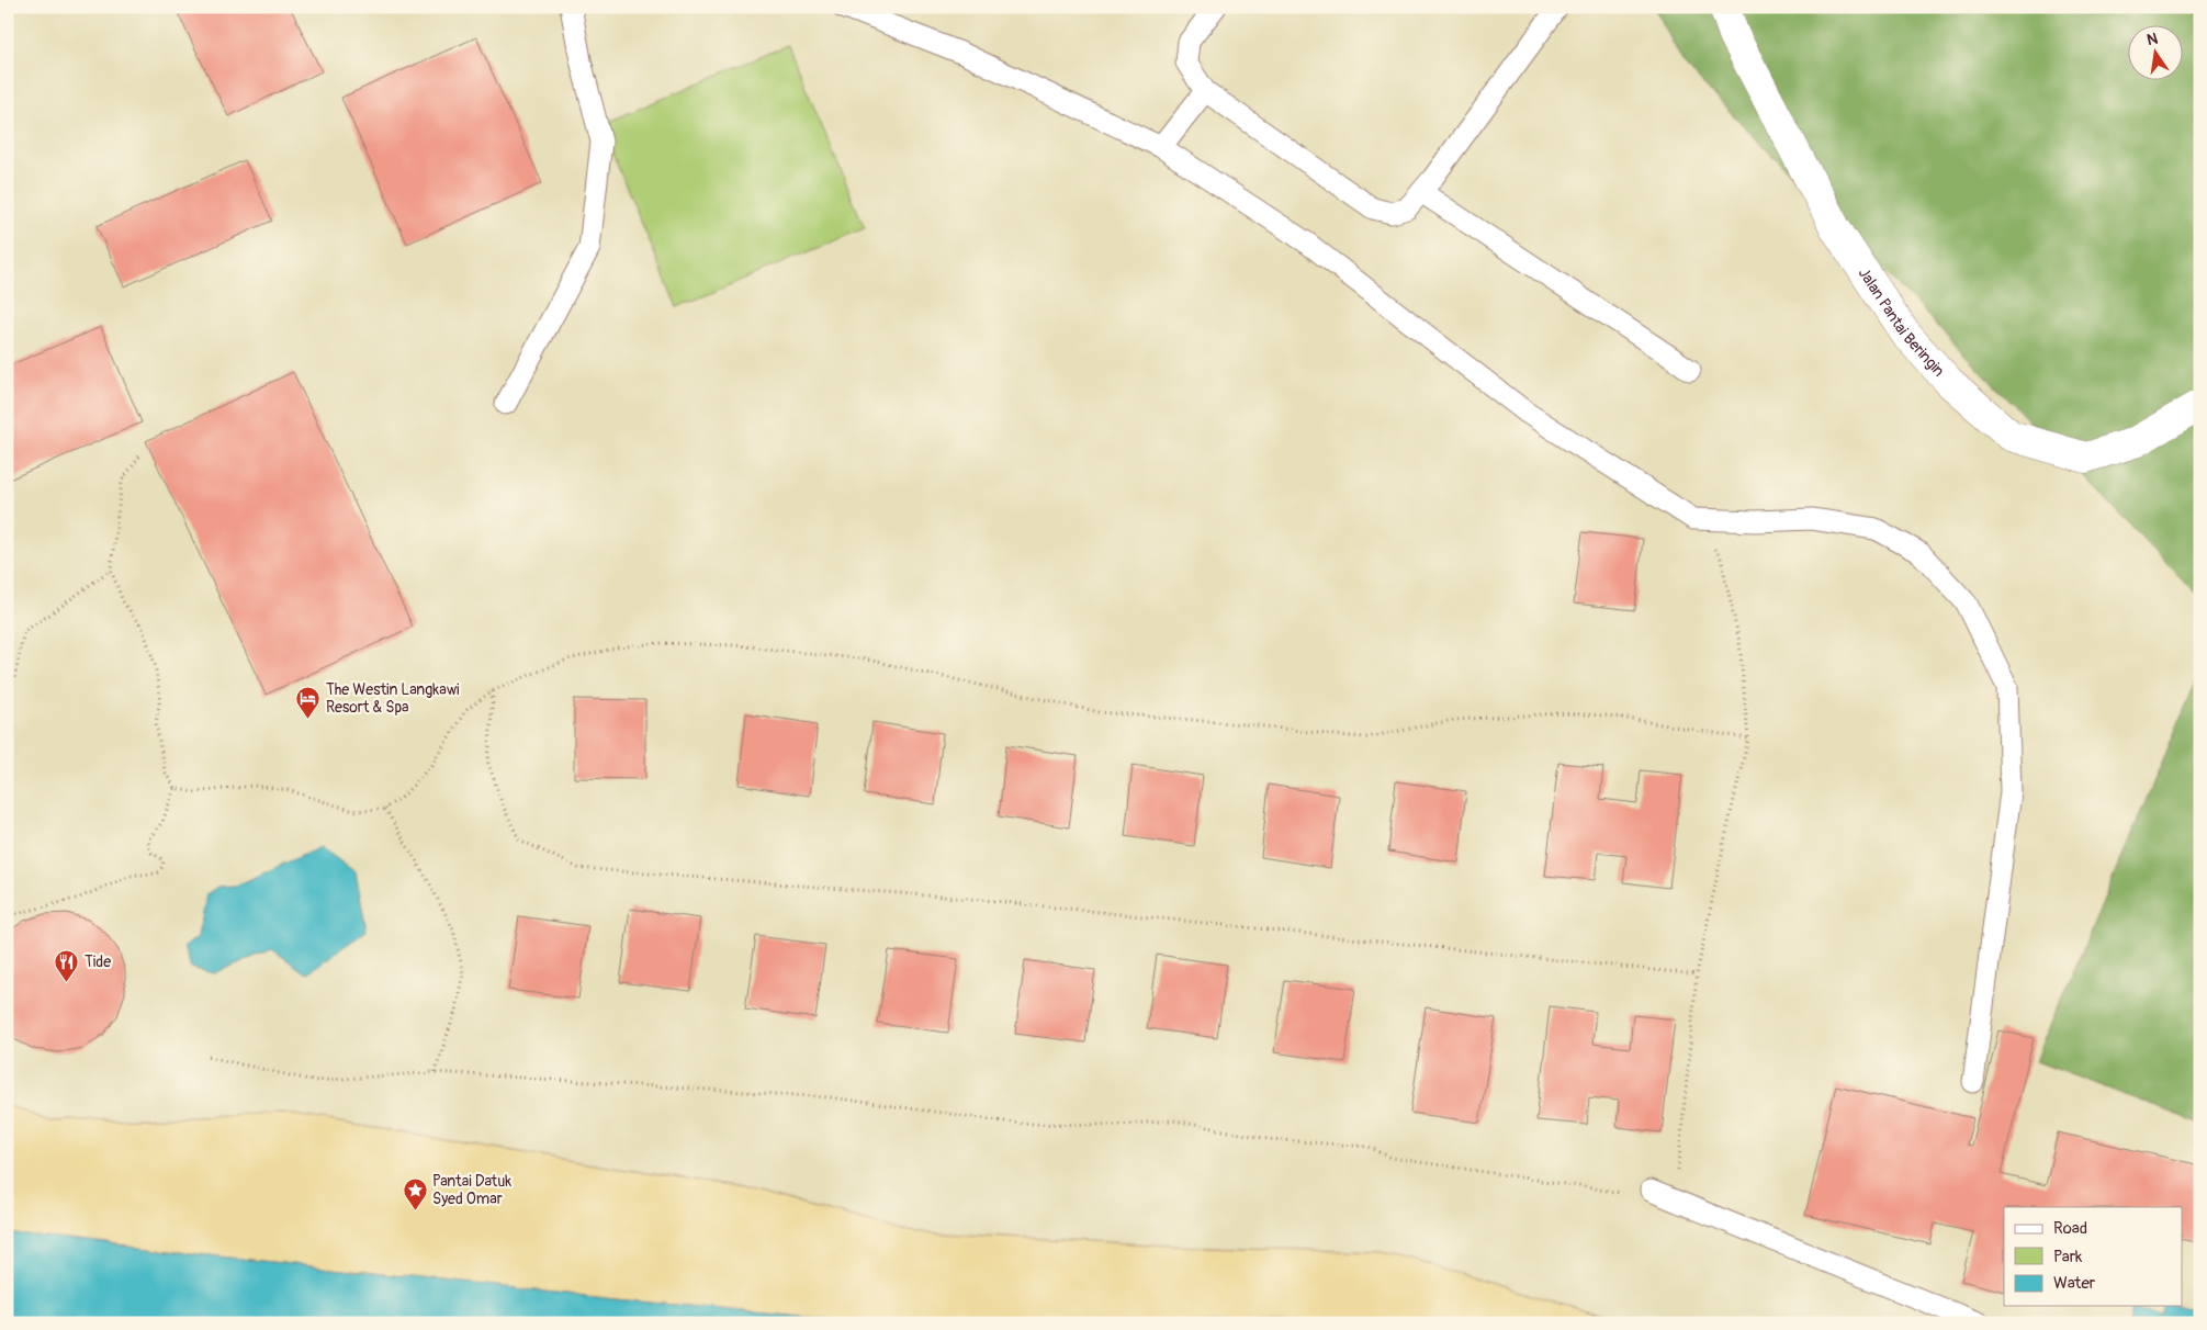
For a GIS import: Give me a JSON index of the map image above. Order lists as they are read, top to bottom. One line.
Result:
{"streets":{"street":["Jalan Pantai Beringin"]},"places":{"hotel":["The Westin Langkawi Resort & Spa"],"restaurant":["Tide"],"place":["Pantai Datuk Syed Omar"]},"legend":["Road","Park","Water"],"north":"top"}
